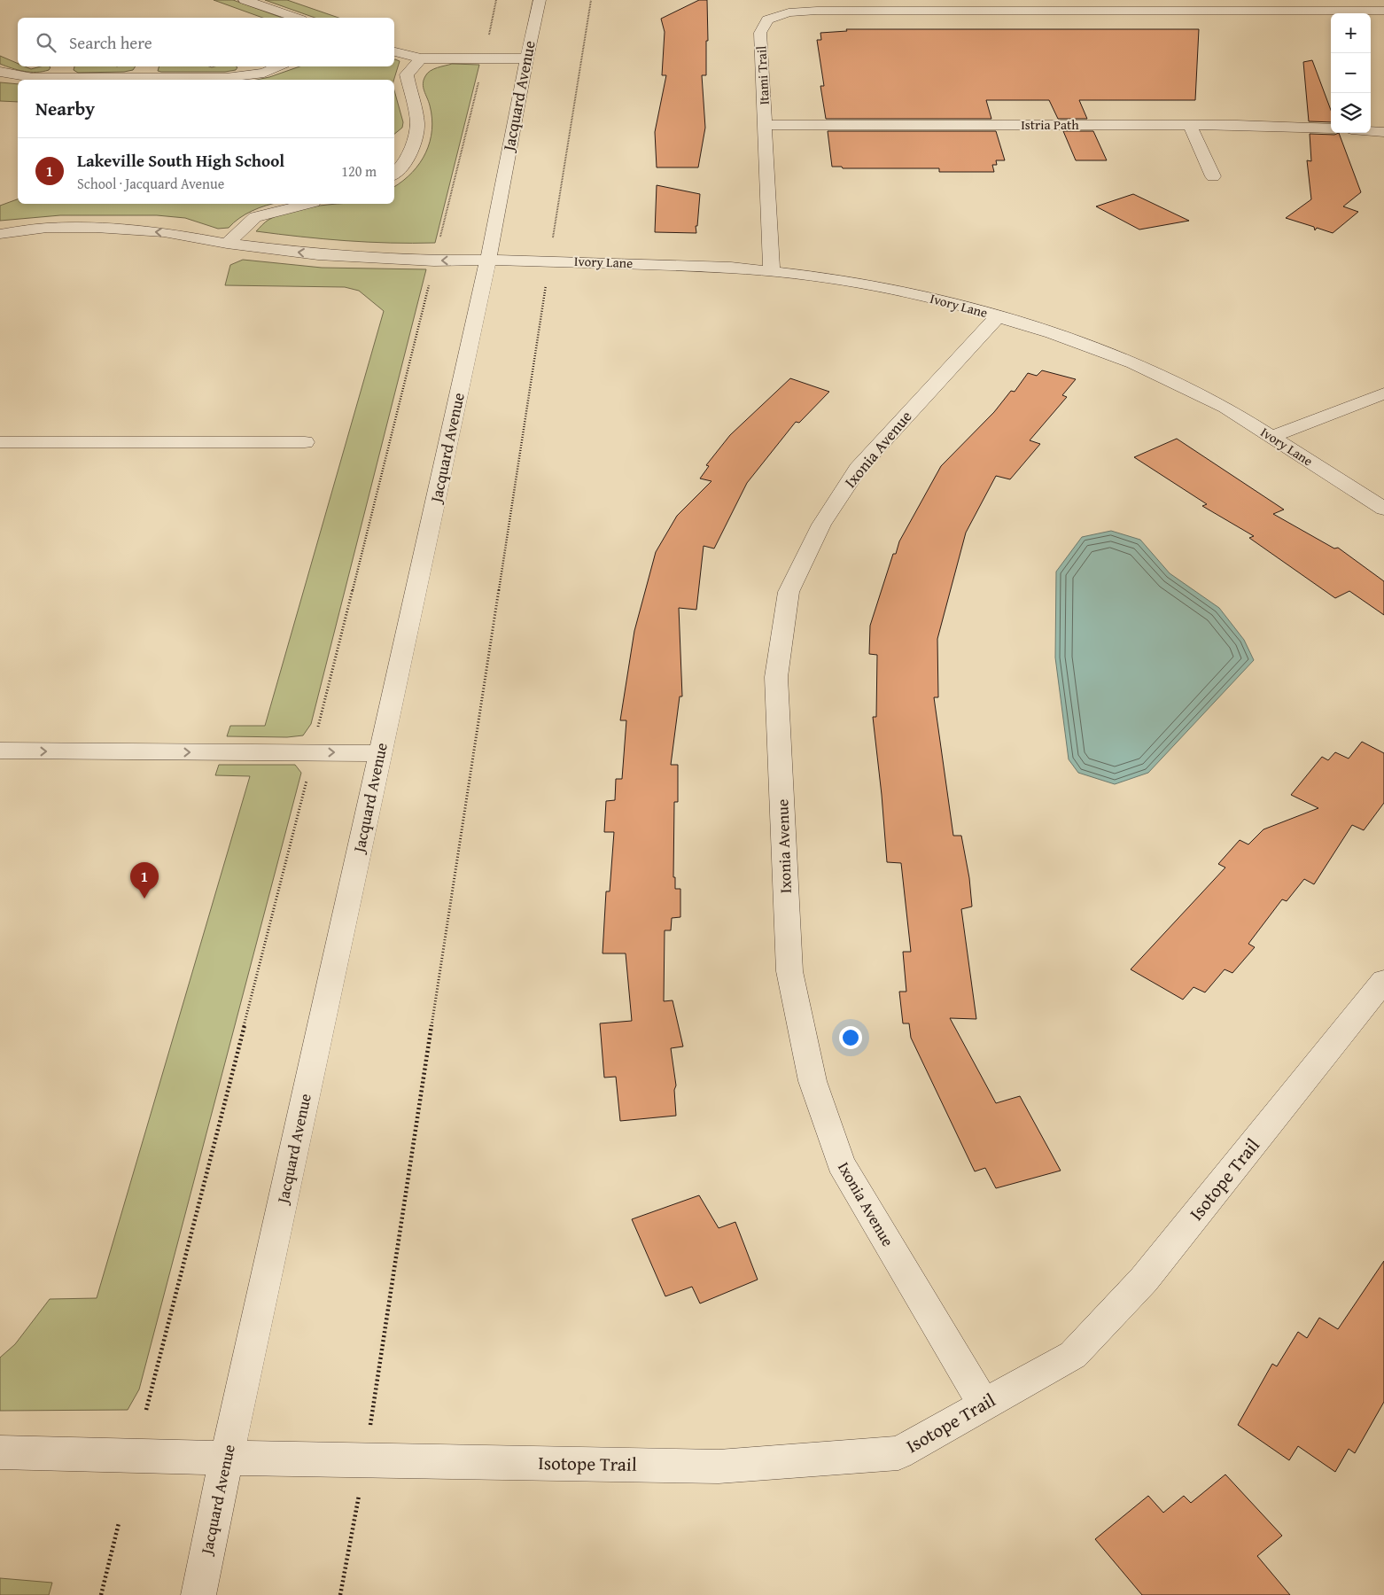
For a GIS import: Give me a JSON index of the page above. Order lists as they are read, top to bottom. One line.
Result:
{"streets":{"street":["Itami Trail","Jacquard Avenue","Istria Path","Ivory Lane","Ixonia Avenue","Isotope Trail"]},"crossings":[["Itami Trail","Istria Path"],["Itami Trail","Ivory Lane"],["Jacquard Avenue","Ivory Lane"],["Jacquard Avenue","Isotope Trail"],["Ivory Lane","Ixonia Avenue"],["Ixonia Avenue","Isotope Trail"]],"page":{"map_buttons":["+","−"],"search":"Search here","heading":"Nearby","list":[{"mark":"1","name":"Lakeville South High School","note":"School · Jacquard Avenue","value":"120 m"}],"pins":"1"}}
